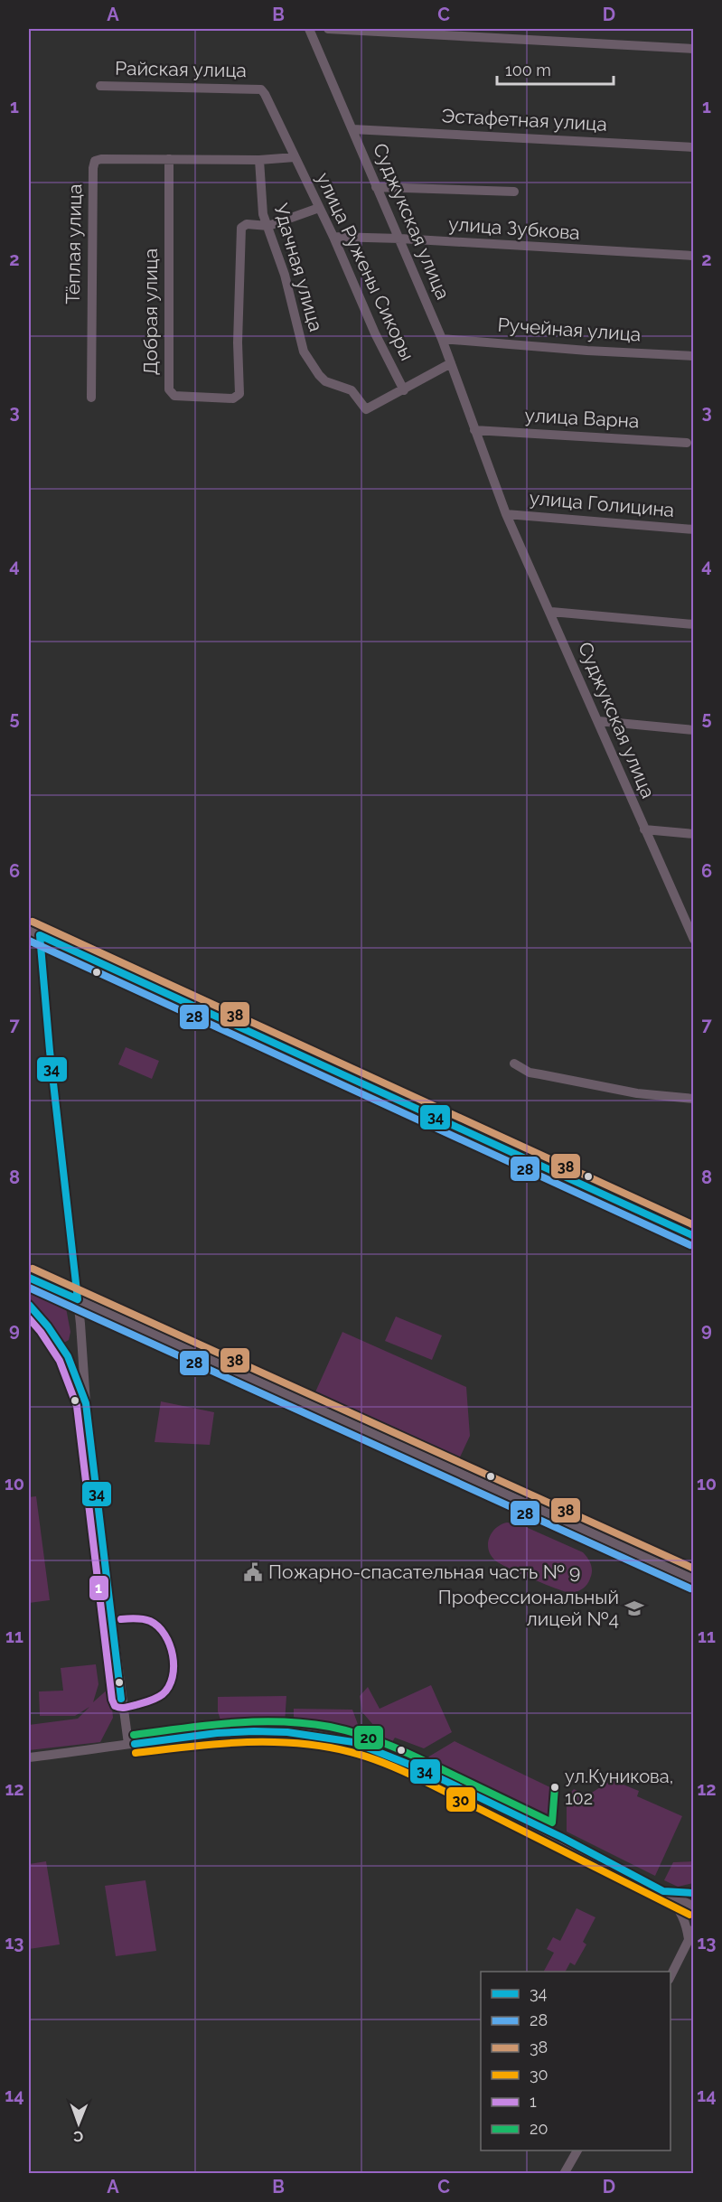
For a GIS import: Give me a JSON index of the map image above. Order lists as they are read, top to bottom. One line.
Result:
{"streets":{"street":["Райская улица","Эстафетная улица","Суджукская улица","улица Зубкова","Тёплая улица","улица Ружены Сикоры","Удачная улица","Добрая улица","Ручейная улица","улица Варна","улица Голицина"]},"crossings":[["Райская улица","улица Ружены Сикоры"],["Эстафетная улица","Суджукская улица"],["Суджукская улица","улица Зубкова"],["Суджукская улица","Ручейная улица"],["Суджукская улица","улица Варна"],["Суджукская улица","улица Голицина"],["улица Зубкова","улица Ружены Сикоры"],["Тёплая улица","улица Ружены Сикоры"],["Тёплая улица","Удачная улица"],["Тёплая улица","Добрая улица"],["улица Ружены Сикоры","Удачная улица"],["Удачная улица","Добрая улица"]],"places":{"public building":["Пожарно-спасательная часть № 9"],"school or university":["Профессиональный лицей №4"],"other":["ул.Куникова, 102"]},"lines":["transit line 38","transit line 34","transit line 28","transit line 1","transit line 20","transit line 30"],"legend":["34","28","38","30","1","20"],"scale_bar":"100 m","north":"bottom","grid":{"columns":["A","B","C","D"],"rows":["1","2","3","4","5","6","7","8","9","10","11","12","13","14"]}}
